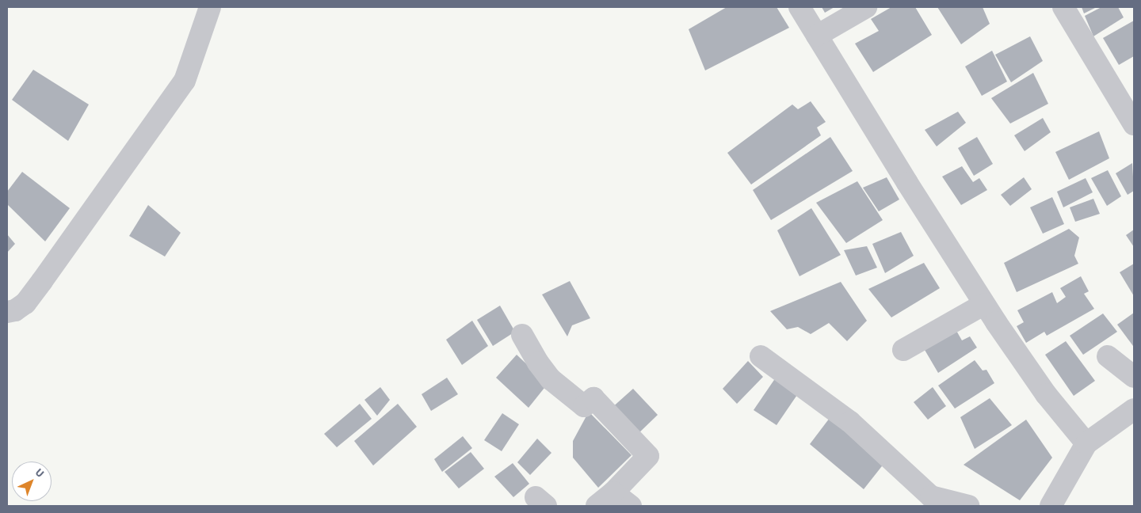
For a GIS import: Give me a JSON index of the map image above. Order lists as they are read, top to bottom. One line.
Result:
{"north":"top right"}
